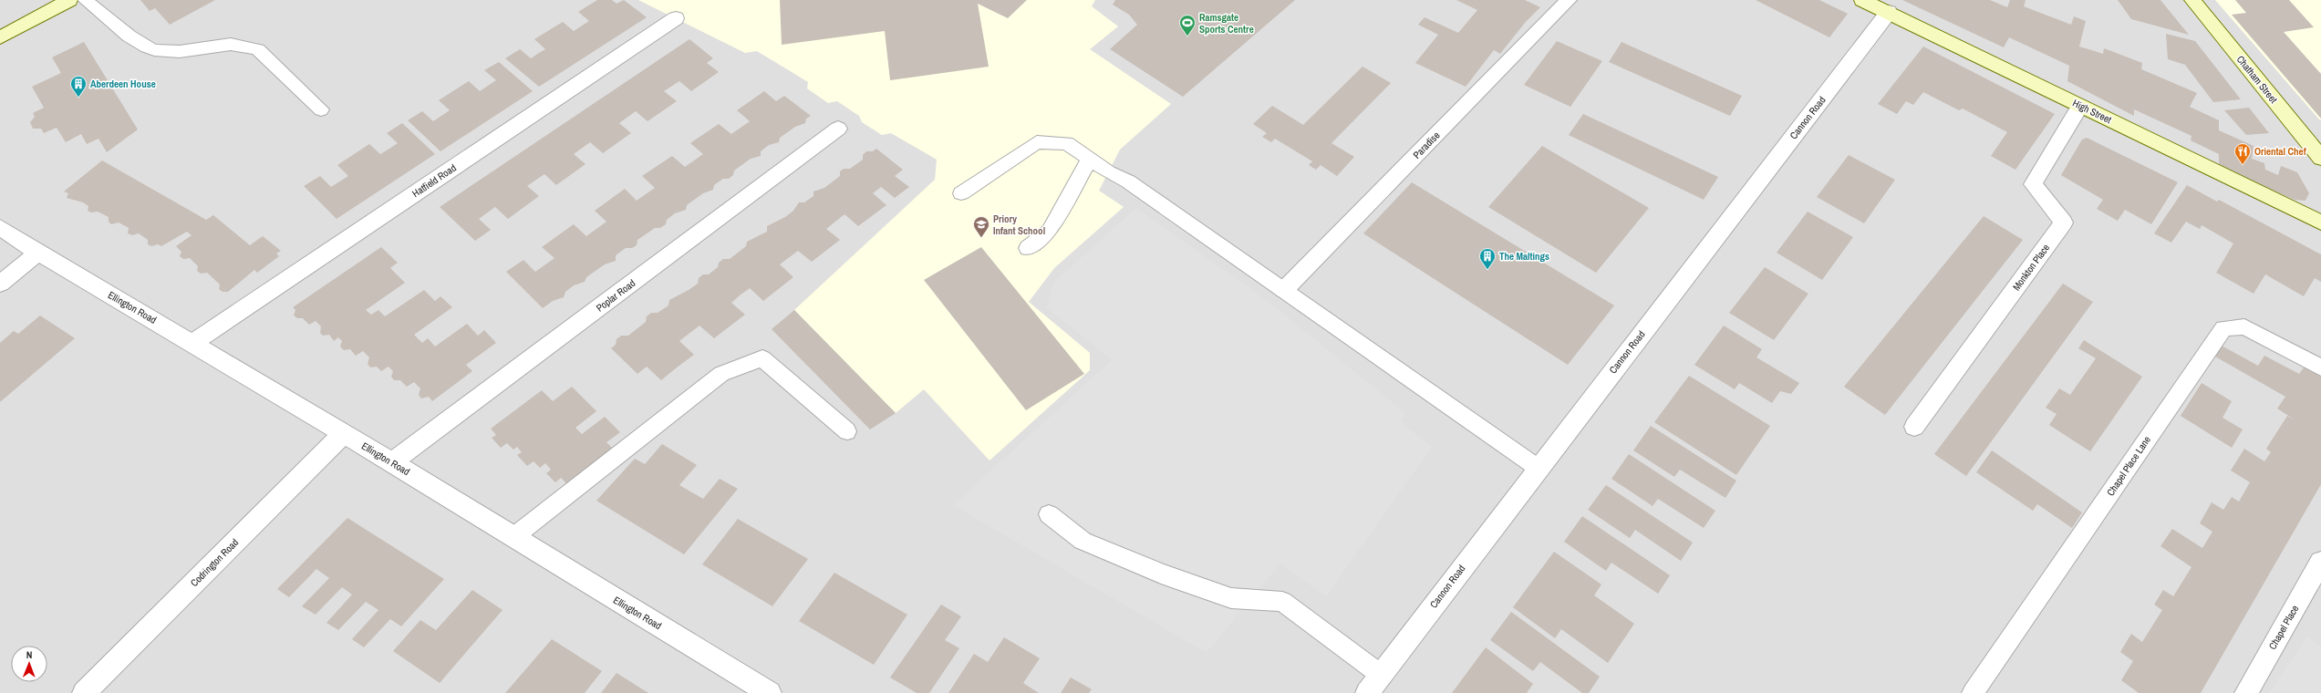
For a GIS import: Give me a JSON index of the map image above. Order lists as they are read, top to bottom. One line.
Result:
{"streets":{"street":["Chatham Street","High Street","Cannon Road","Paradise","Hatfield Road","Monkton Place","Poplar Road","Ellington Road","Codrington Road","Chapel Place"],"lane":["Chapel Place Lane"]},"crossings":[["High Street","Cannon Road"],["High Street","Monkton Place"],["Hatfield Road","Ellington Road"],["Poplar Road","Ellington Road"],["Ellington Road","Codrington Road"]],"places":{"sports":["Ramsgate Sports Centre"],"building":["Aberdeen House","The Maltings"],"restaurant":["Oriental Chef"],"school or university":["Priory Infant School"]},"north":"top"}
